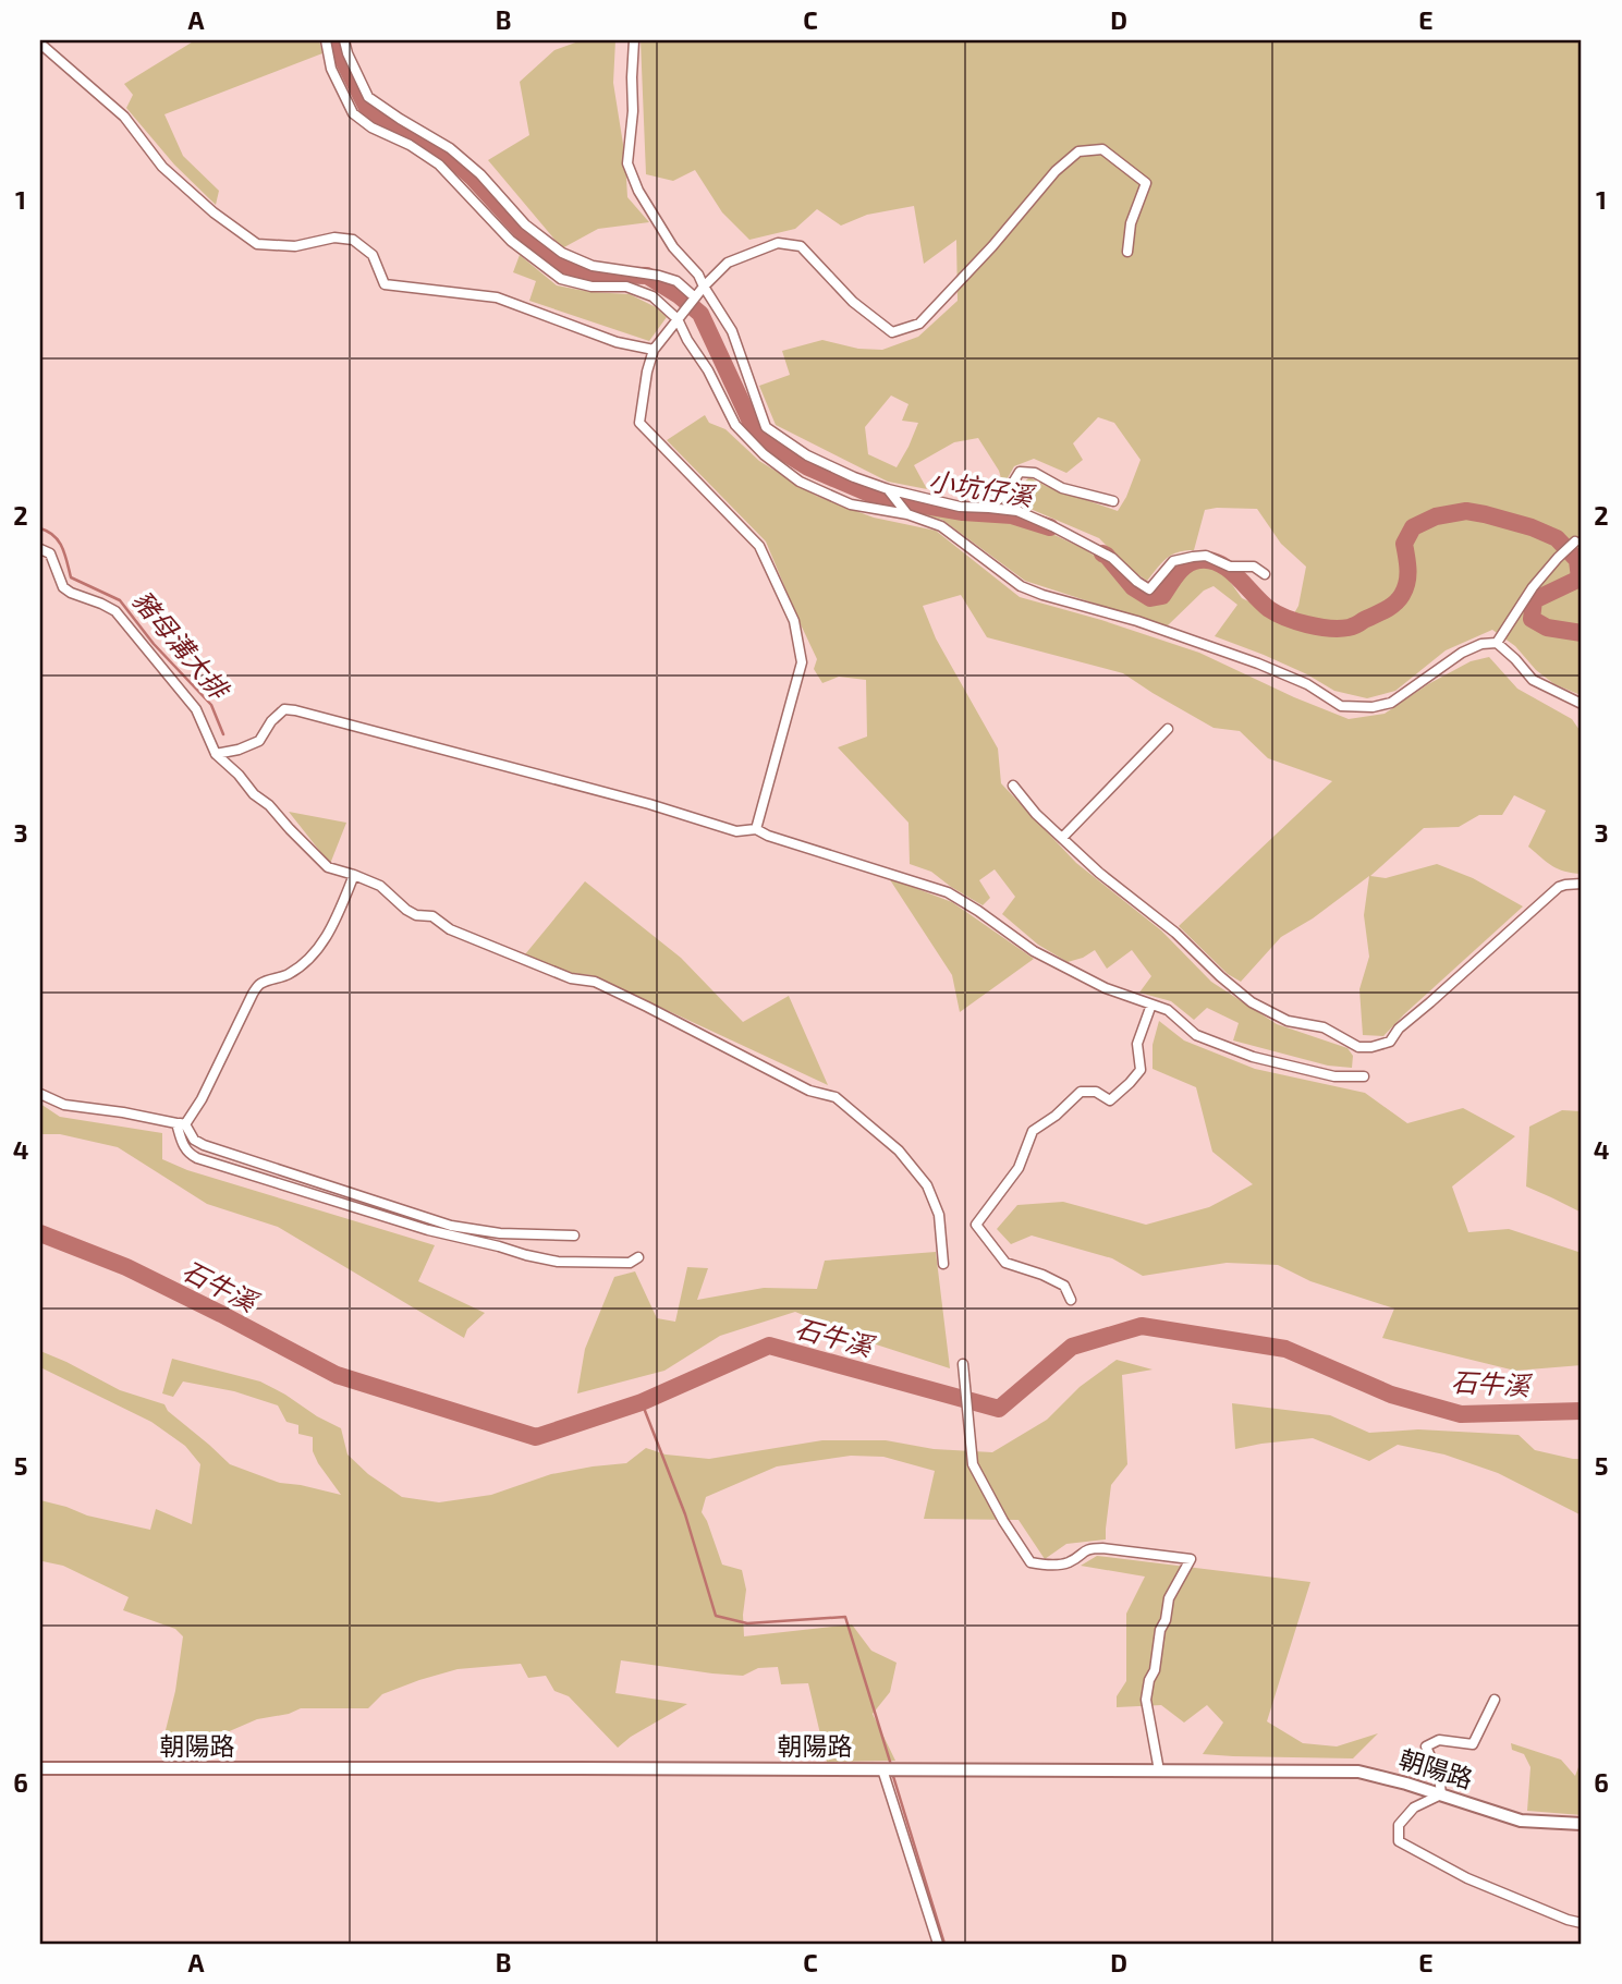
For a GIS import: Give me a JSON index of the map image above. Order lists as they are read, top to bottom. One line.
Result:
{"streets":{"main road":["朝陽路"]},"water":["小坑仔溪","豬母溝大排","石牛溪"],"grid":{"columns":["A","B","C","D","E"],"rows":["1","2","3","4","5","6"]}}
